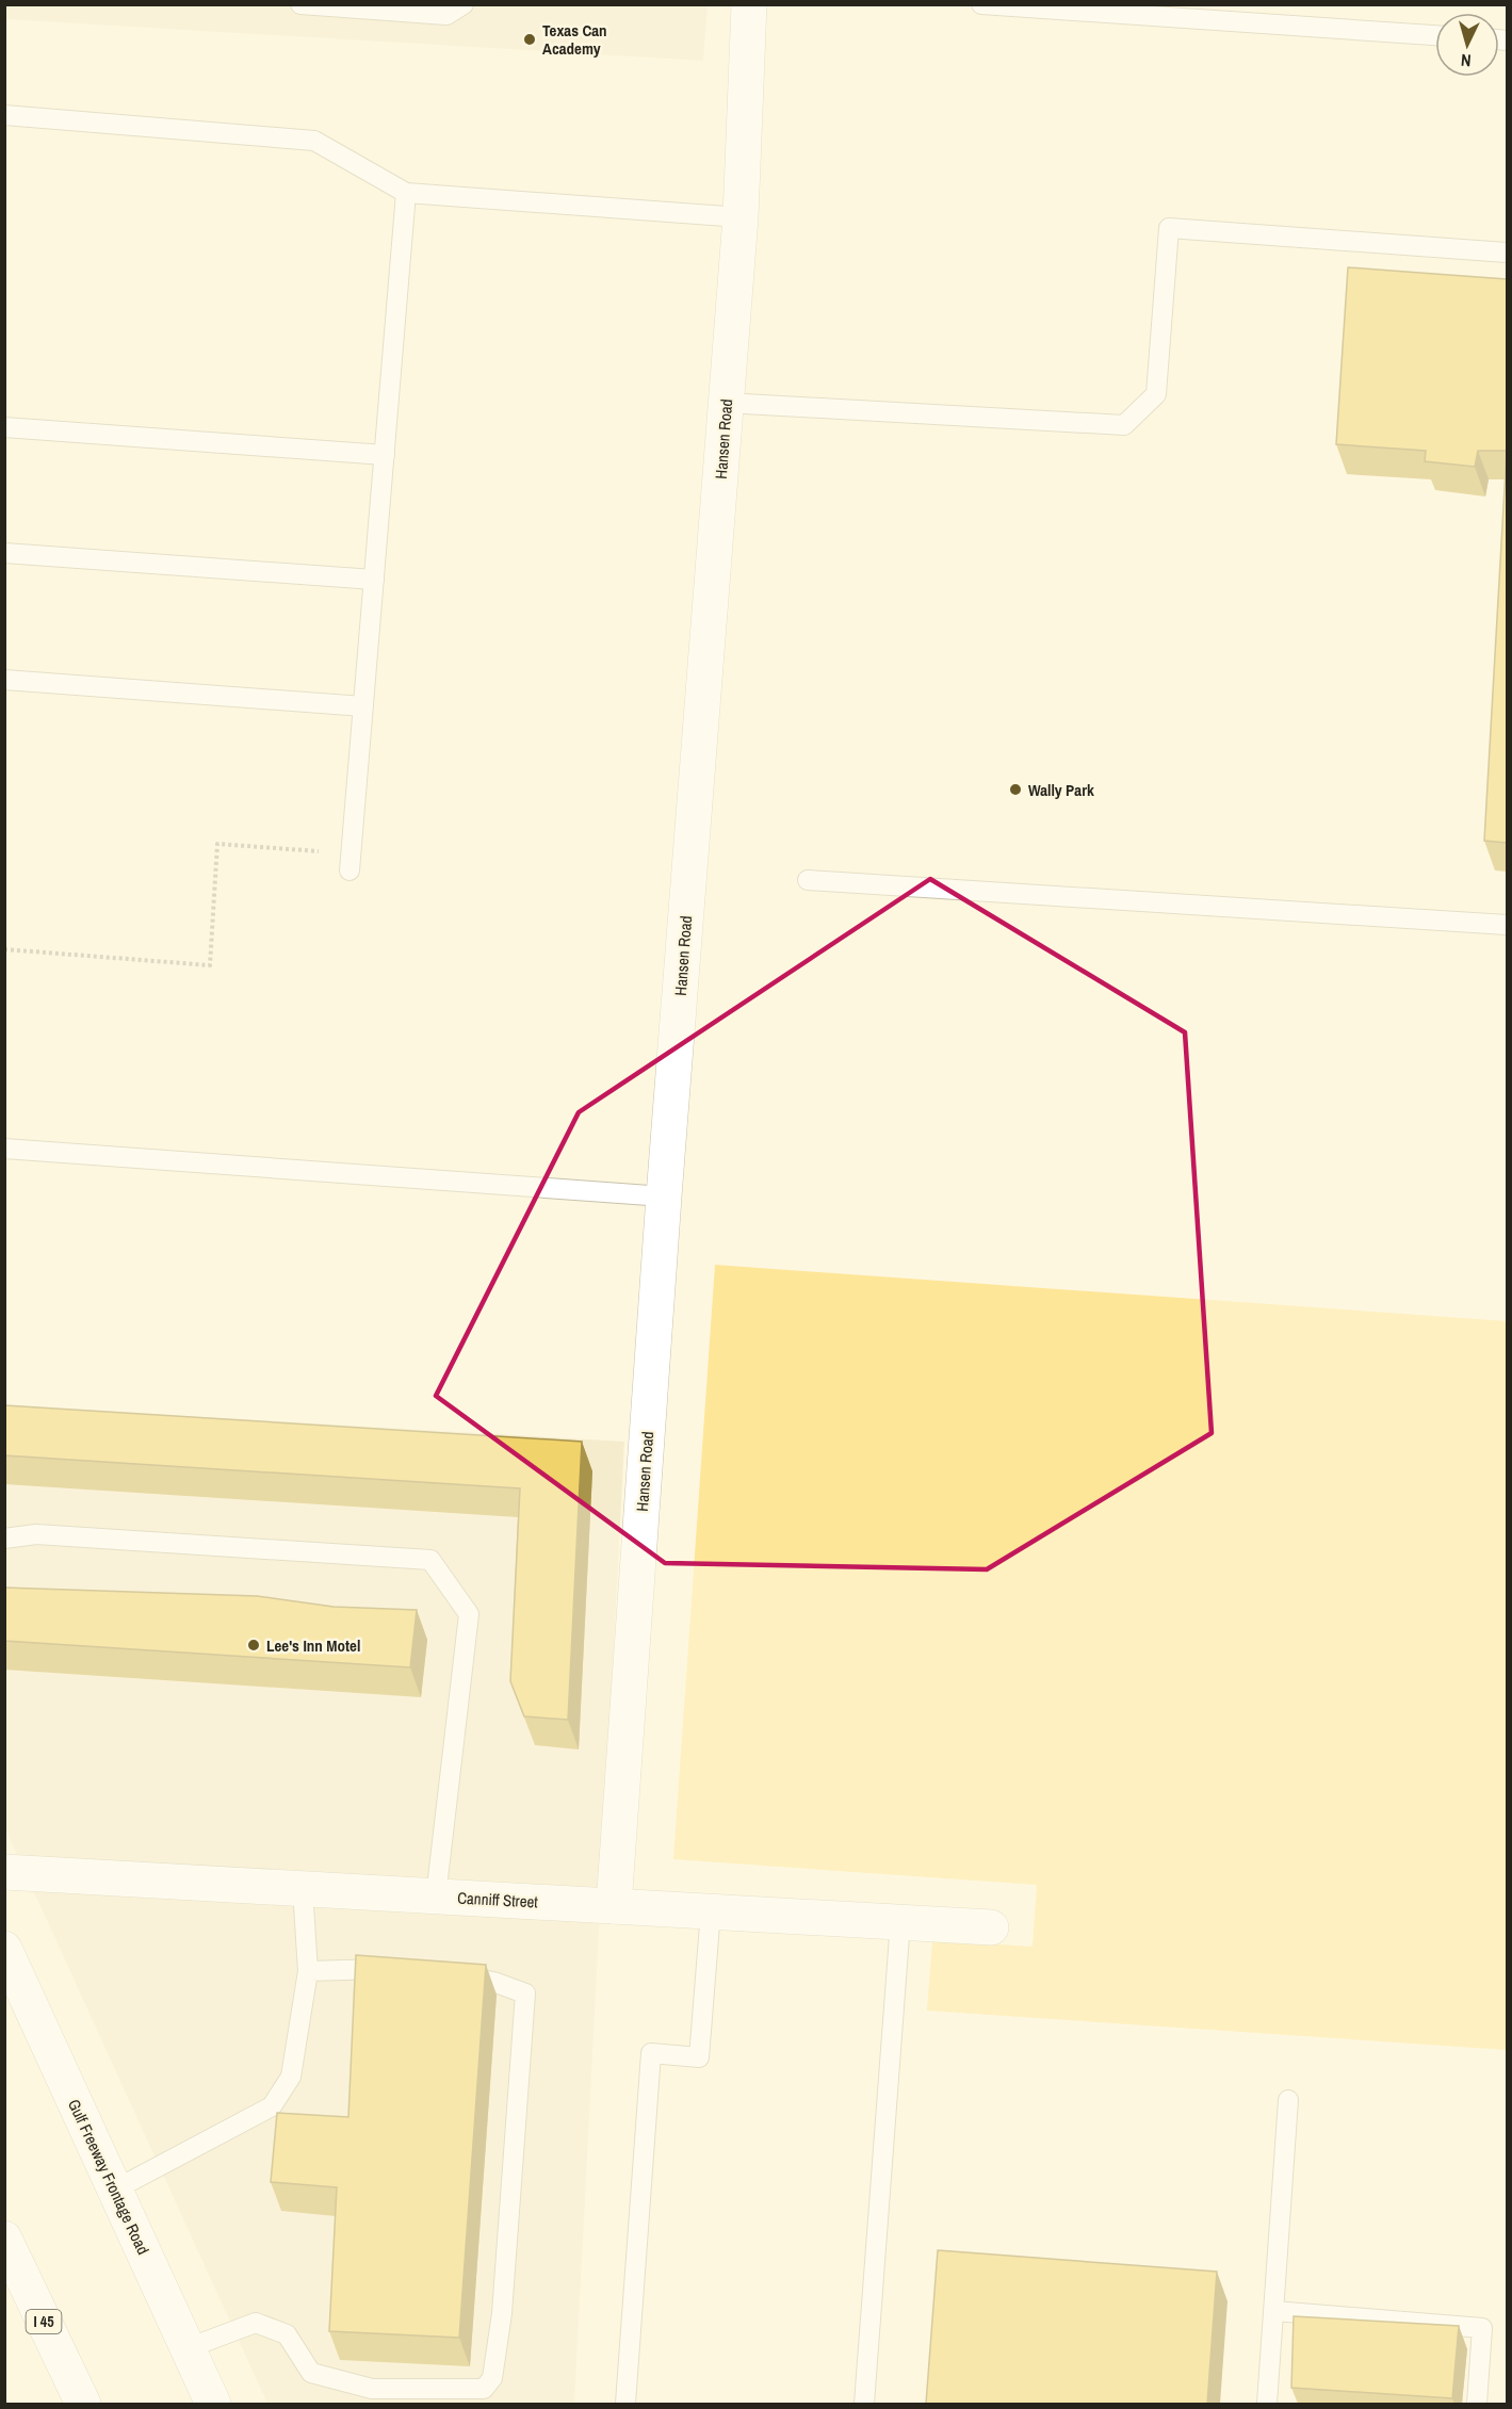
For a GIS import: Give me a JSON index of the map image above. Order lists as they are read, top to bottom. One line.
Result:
{"streets":{"main road":["Hansen Road","Canniff Street","Gulf Freeway Frontage Road","I 45"]},"crossings":[["Hansen Road","Canniff Street"]],"places":["Texas Can Academy","Wally Park","Lee's Inn Motel"],"north":"bottom"}
